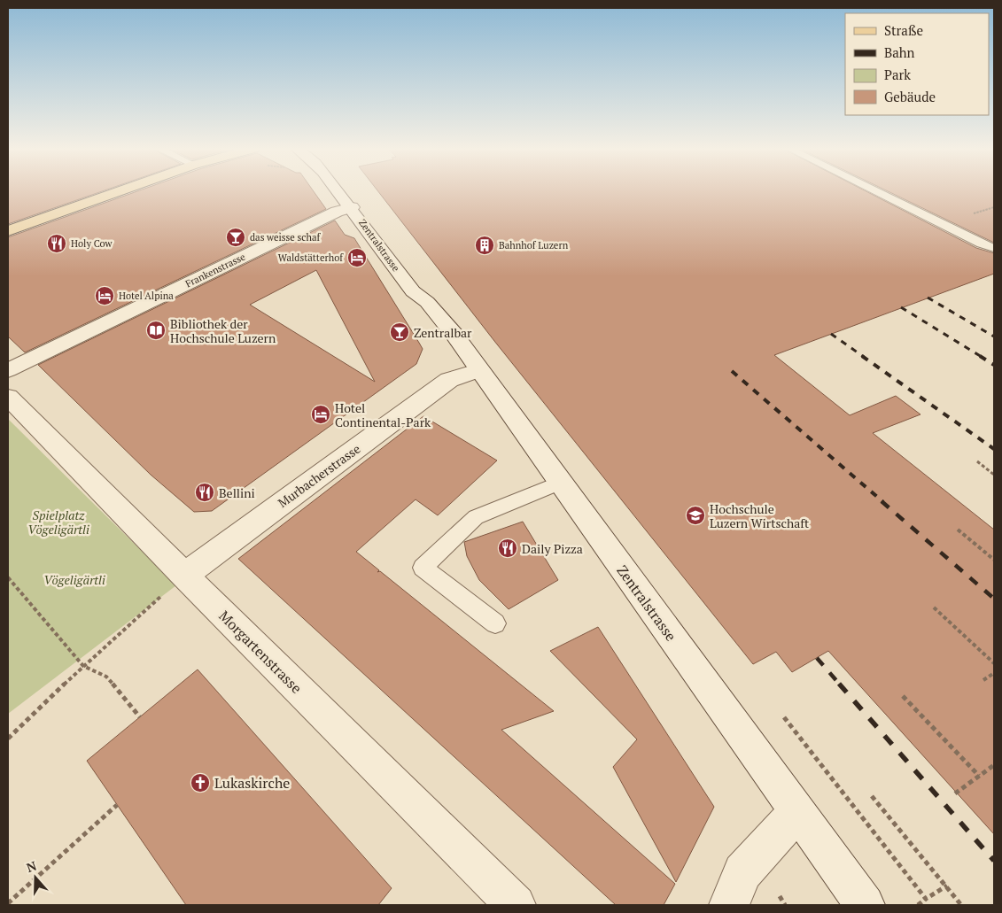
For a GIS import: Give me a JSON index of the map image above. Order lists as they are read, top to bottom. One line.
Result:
{"streets":{"main road":["Zentralstrasse","Frankenstrasse","Murbacherstrasse","Morgartenstrasse"]},"crossings":[["Zentralstrasse","Frankenstrasse"],["Zentralstrasse","Murbacherstrasse"],["Murbacherstrasse","Morgartenstrasse"]],"parks":["Spielplatz Vögeligärtli","Vögeligärtli"],"places":{"bar":["das weisse schaf","Zentralbar"],"restaurant":["Holy Cow","Bellini","Daily Pizza"],"building":["Bahnhof Luzern"],"hotel":["Waldstätterhof","Hotel Alpina","Hotel Continental-Park"],"library":["Bibliothek der Hochschule Luzern"],"school or university":["Hochschule Luzern Wirtschaft"],"church":["Lukaskirche"]},"legend":["Straße","Bahn","Park","Gebäude"],"north":"top"}
